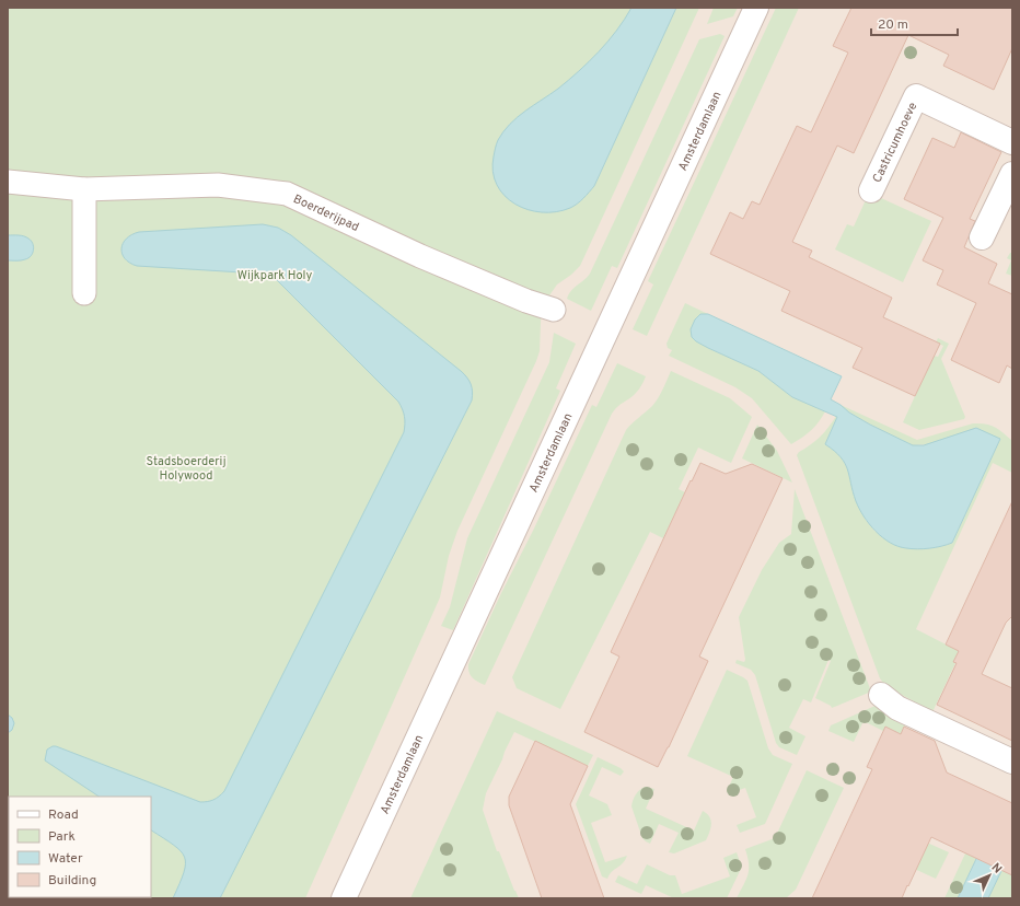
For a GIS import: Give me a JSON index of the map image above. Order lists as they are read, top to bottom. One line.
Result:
{"streets":{"street":["Amsterdamlaan","Castricumhoeve","Boerderijpad"]},"parks":["Wijkpark Holy","Stadsboerderij Holywood"],"legend":["Road","Park","Water","Building"],"scale_bar":"20 m","north":"top right"}
